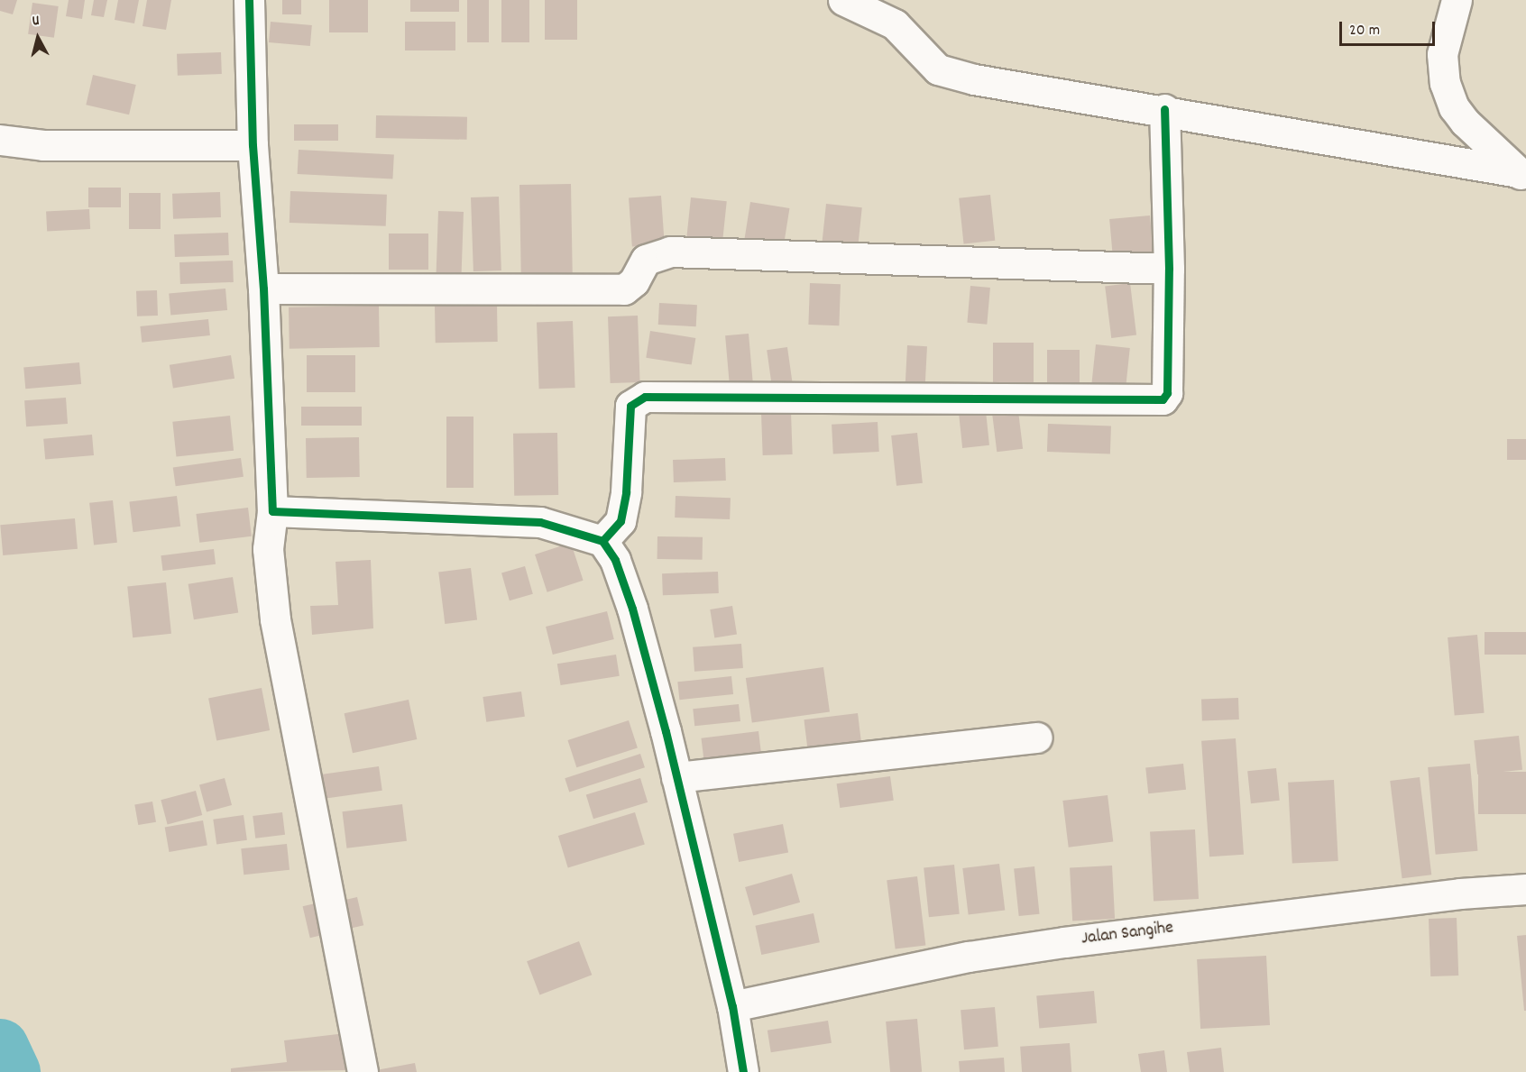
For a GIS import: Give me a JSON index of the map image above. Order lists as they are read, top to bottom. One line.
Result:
{"streets":{"street":["Jalan Sangihe"]},"scale_bar":"20 m","north":"top"}
